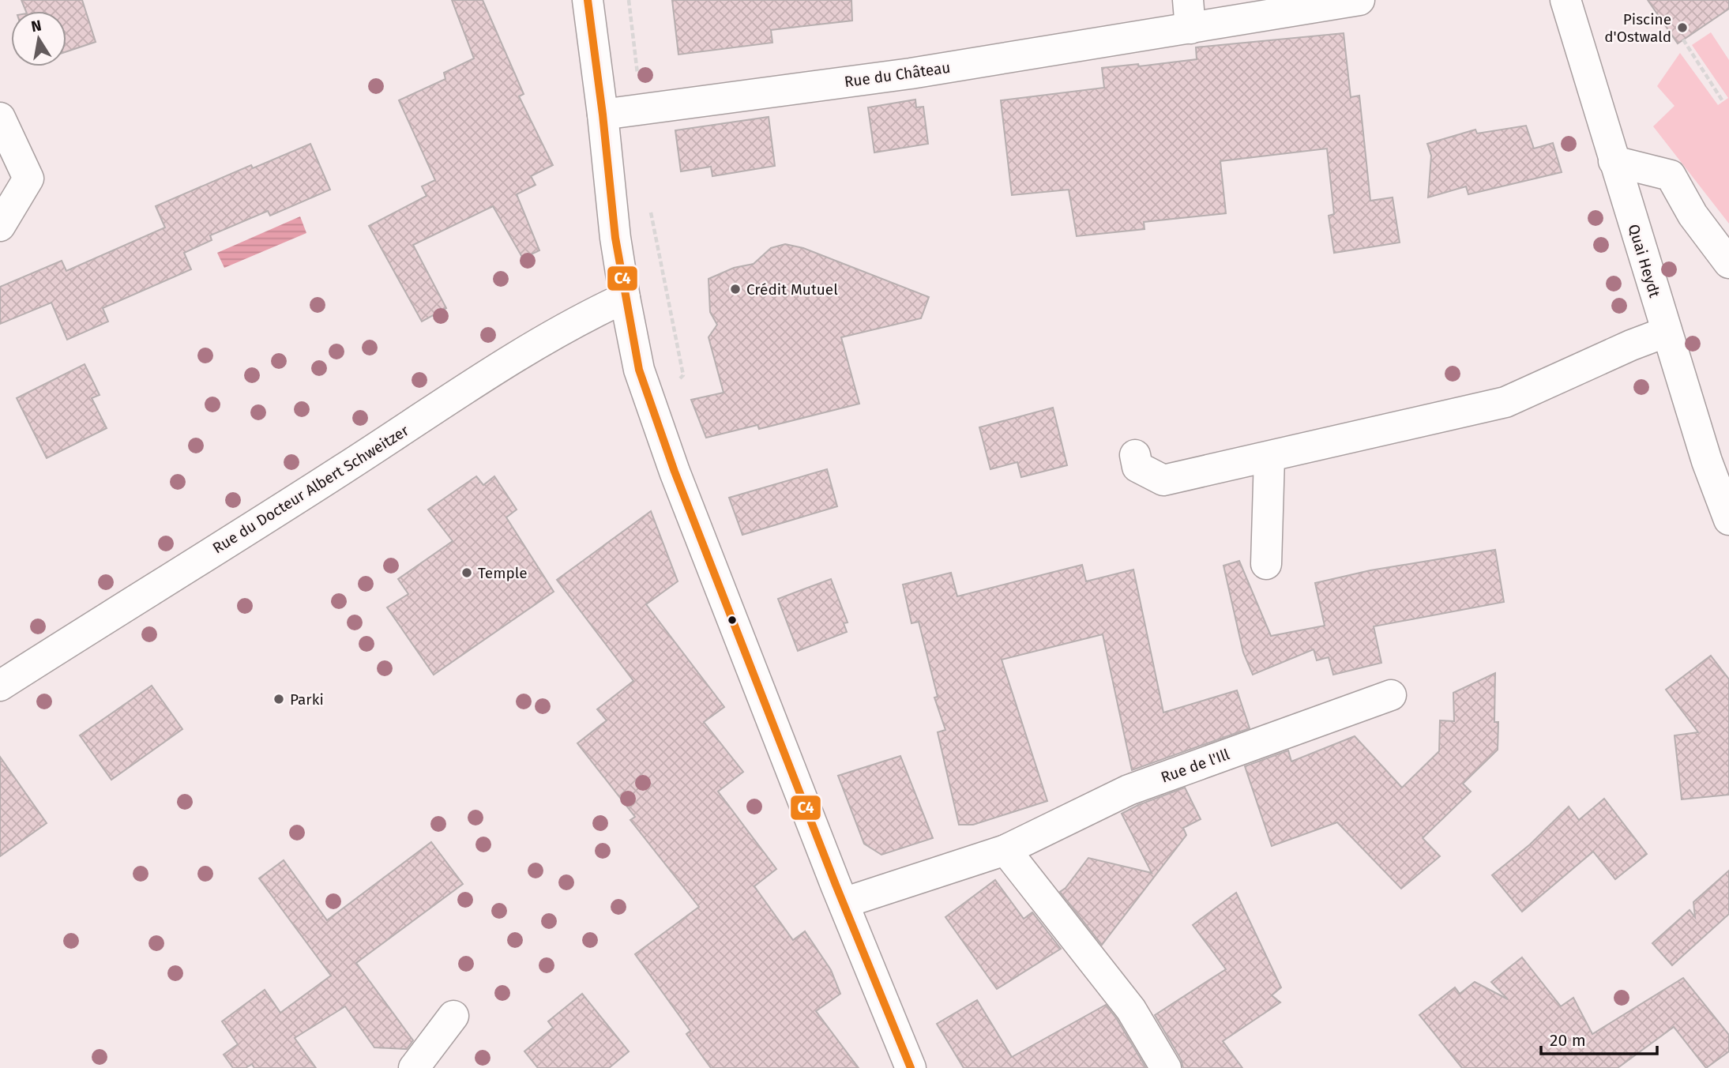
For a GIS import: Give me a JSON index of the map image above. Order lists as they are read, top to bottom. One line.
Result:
{"streets":{"street":["Rue du Château","Quai Heydt","Rue du Docteur Albert Schweitzer","Rue de l'Ill"]},"places":["Piscine d'Ostwald","Crédit Mutuel","Temple","Parki"],"lines":["transit line C4"],"scale_bar":"20 m","north":"top"}
